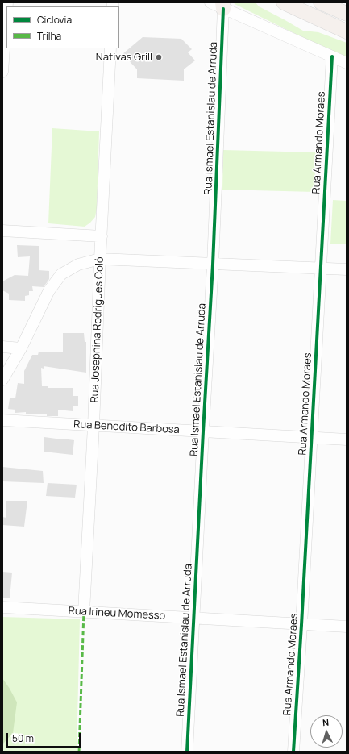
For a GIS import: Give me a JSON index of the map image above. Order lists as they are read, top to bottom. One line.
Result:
{"streets":{"street":["Rua Ismael Estanislau de Arruda","Rua Armando Moraes","Rua Josephina Rodrigues Coló","Rua Benedito Barbosa","Rua Irineu Momesso"]},"crossings":[["Rua Ismael Estanislau de Arruda","Rua Benedito Barbosa"],["Rua Ismael Estanislau de Arruda","Rua Irineu Momesso"],["Rua Armando Moraes","Rua Benedito Barbosa"],["Rua Armando Moraes","Rua Irineu Momesso"],["Rua Josephina Rodrigues Coló","Rua Benedito Barbosa"],["Rua Josephina Rodrigues Coló","Rua Irineu Momesso"]],"places":["Nativas Grill"],"legend":["Ciclovia","Trilha"],"scale_bar":"50 m","north":"top"}
